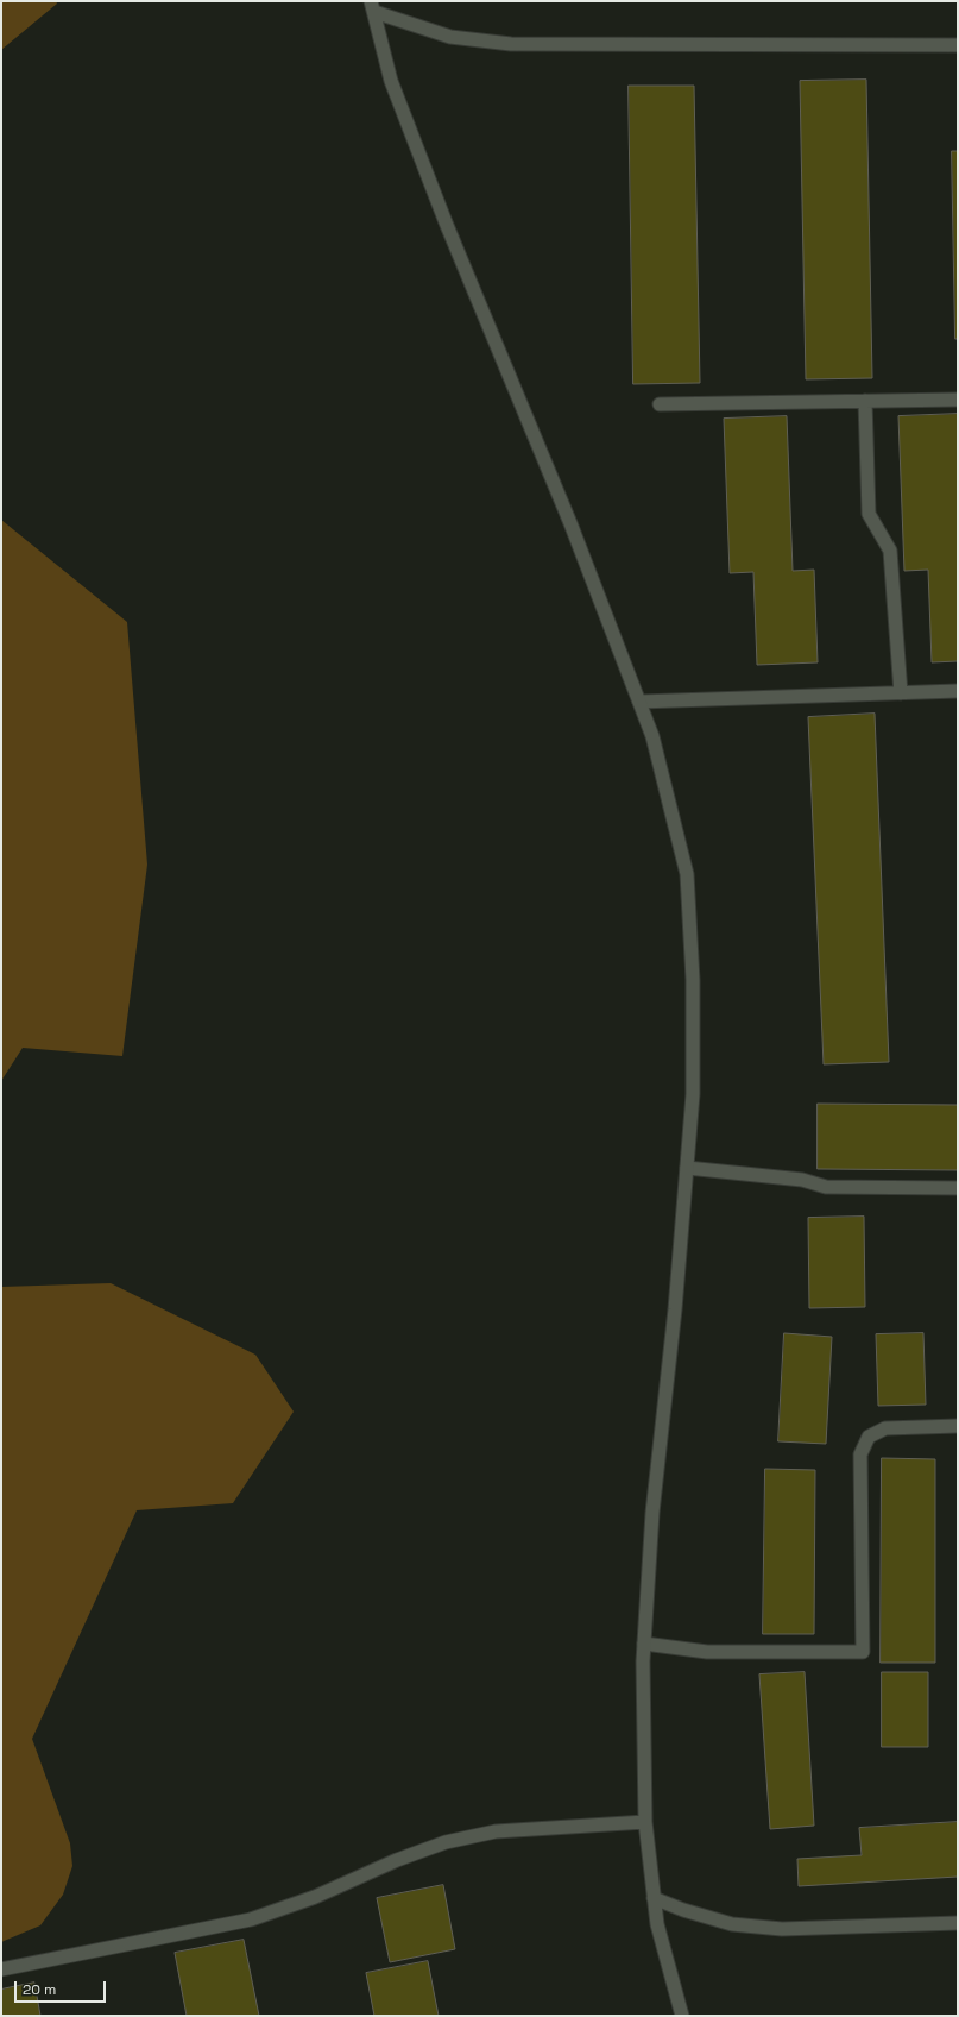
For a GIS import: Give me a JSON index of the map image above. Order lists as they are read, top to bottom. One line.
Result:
{"scale_bar":"20 m"}
